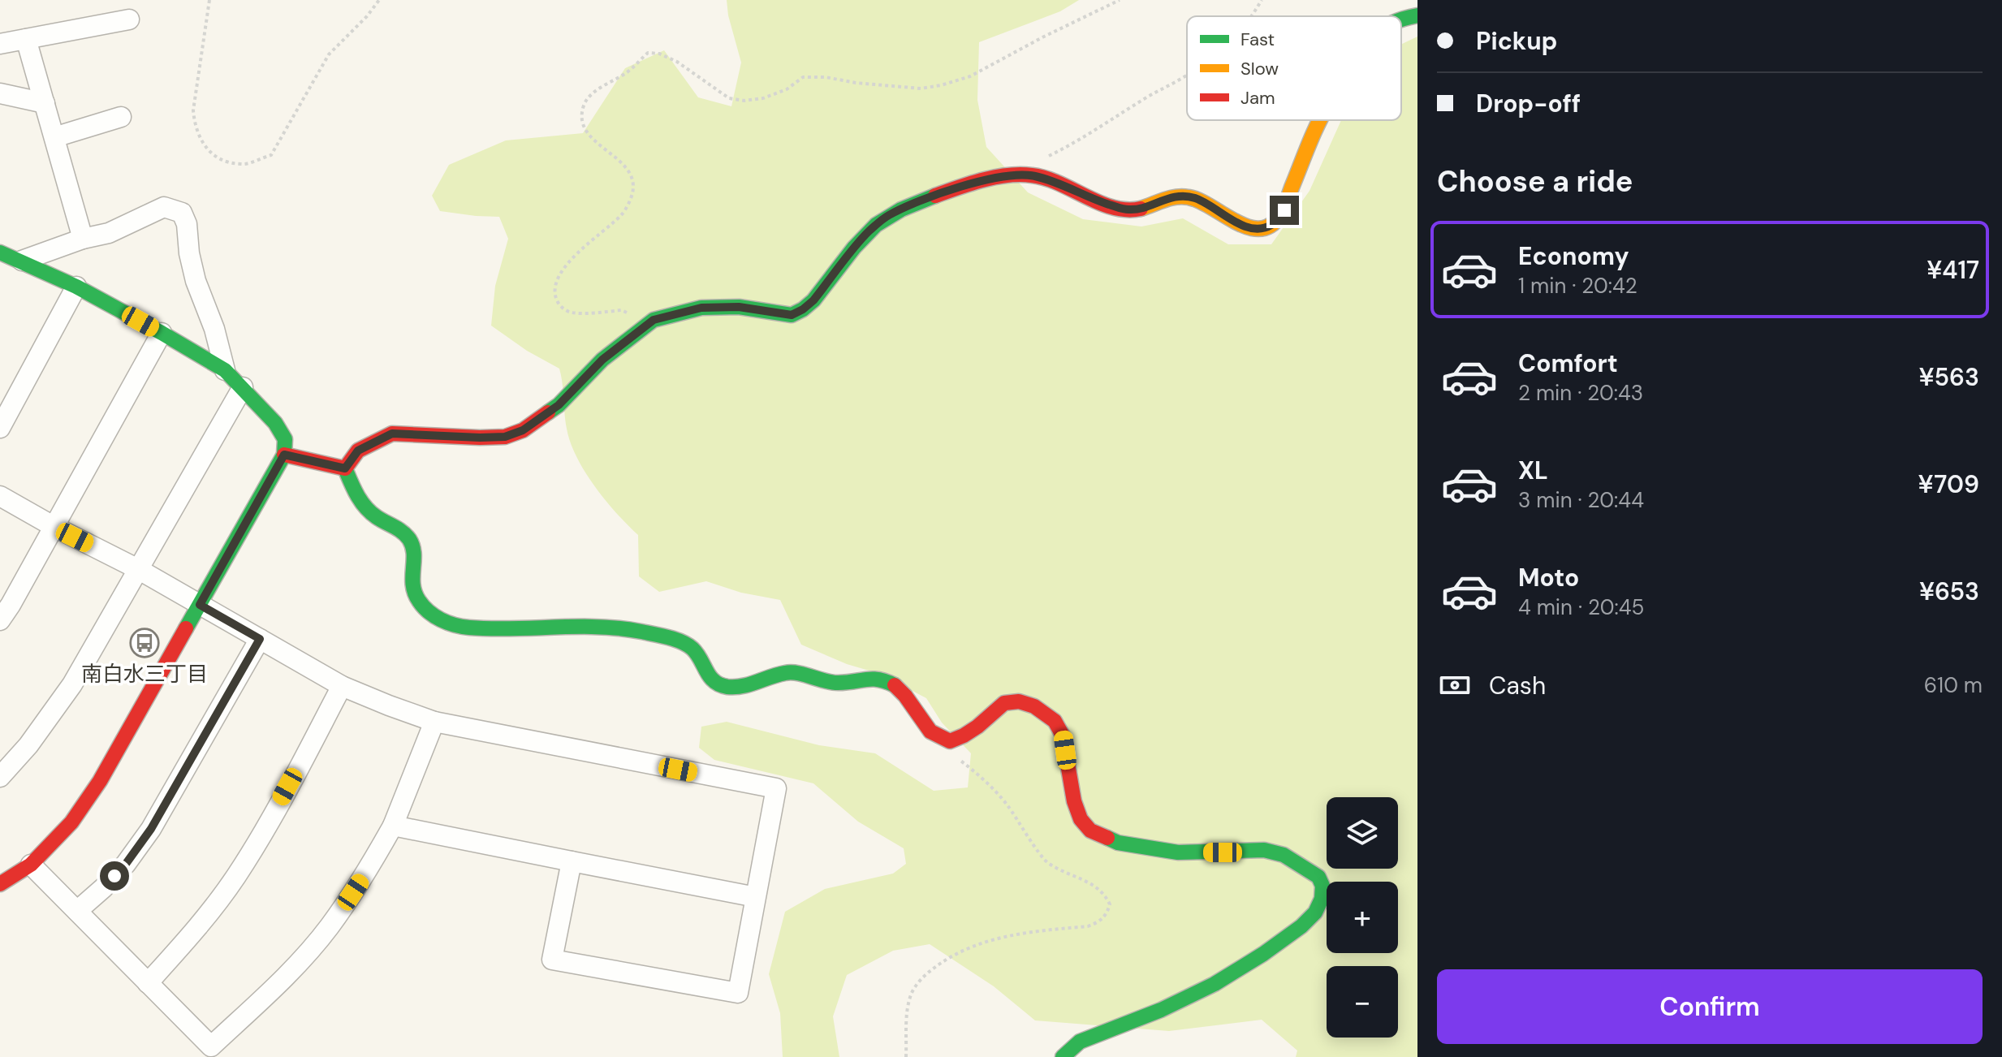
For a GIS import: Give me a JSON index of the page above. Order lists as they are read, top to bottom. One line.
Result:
{"places":{"bus stop":["南白水三丁目"]},"legend":["Fast","Slow","Jam"],"page":{"banner":["Pickup","Drop-off"],"heading":"Choose a ride","list":[{"name":"Economy","note":"1 min · 20:42","value":"¥417"},{"name":"Comfort","note":"2 min · 20:43","value":"¥563"},{"name":"XL","note":"3 min · 20:44","value":"¥709"},{"name":"Moto","note":"4 min · 20:45","value":"¥653"}],"pay":["Cash","610 m"],"map_buttons":["+","−"],"buttons":"Confirm"}}
